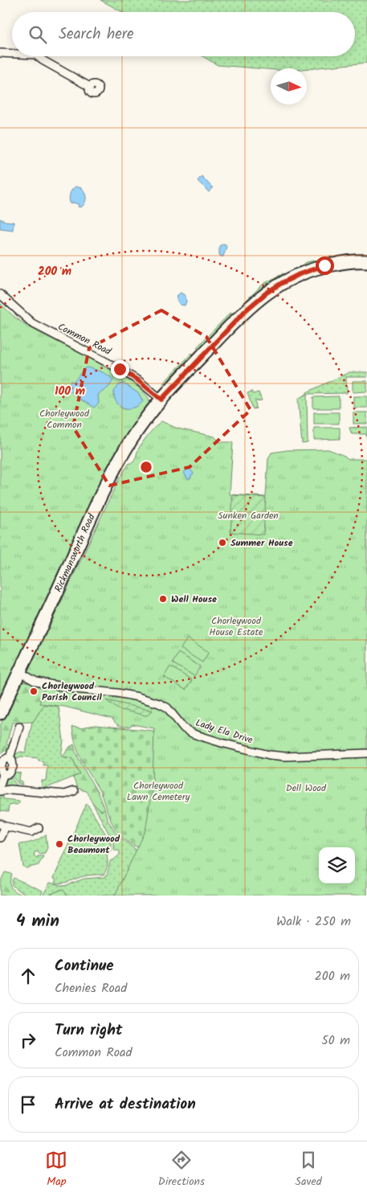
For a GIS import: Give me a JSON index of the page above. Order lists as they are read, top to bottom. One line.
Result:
{"streets":{"main road":["Rickmansworth Road"],"street":["Common Road","Lady Ela Drive"]},"crossings":[["Common Road","Rickmansworth Road"],["Rickmansworth Road","Lady Ela Drive"]],"parks":["Chorleywood Common","Sunken Garden","Chorleywood House Estate","Chorleywood Lawn Cemetery","Dell Wood"],"places":["Summer House","Well House","Chorleywood Parish Council","Chorleywood Beaumont"],"north":"right","page":{"search":"Search here","heading":["4 min","Walk · 250 m"],"list":[["Continue","Chenies Road","200 m"],["Turn right","Common Road","50 m"],"Arrive at destination"],"nav":["Map","Directions","Saved"]},"rings":["200 m","100 m"]}
